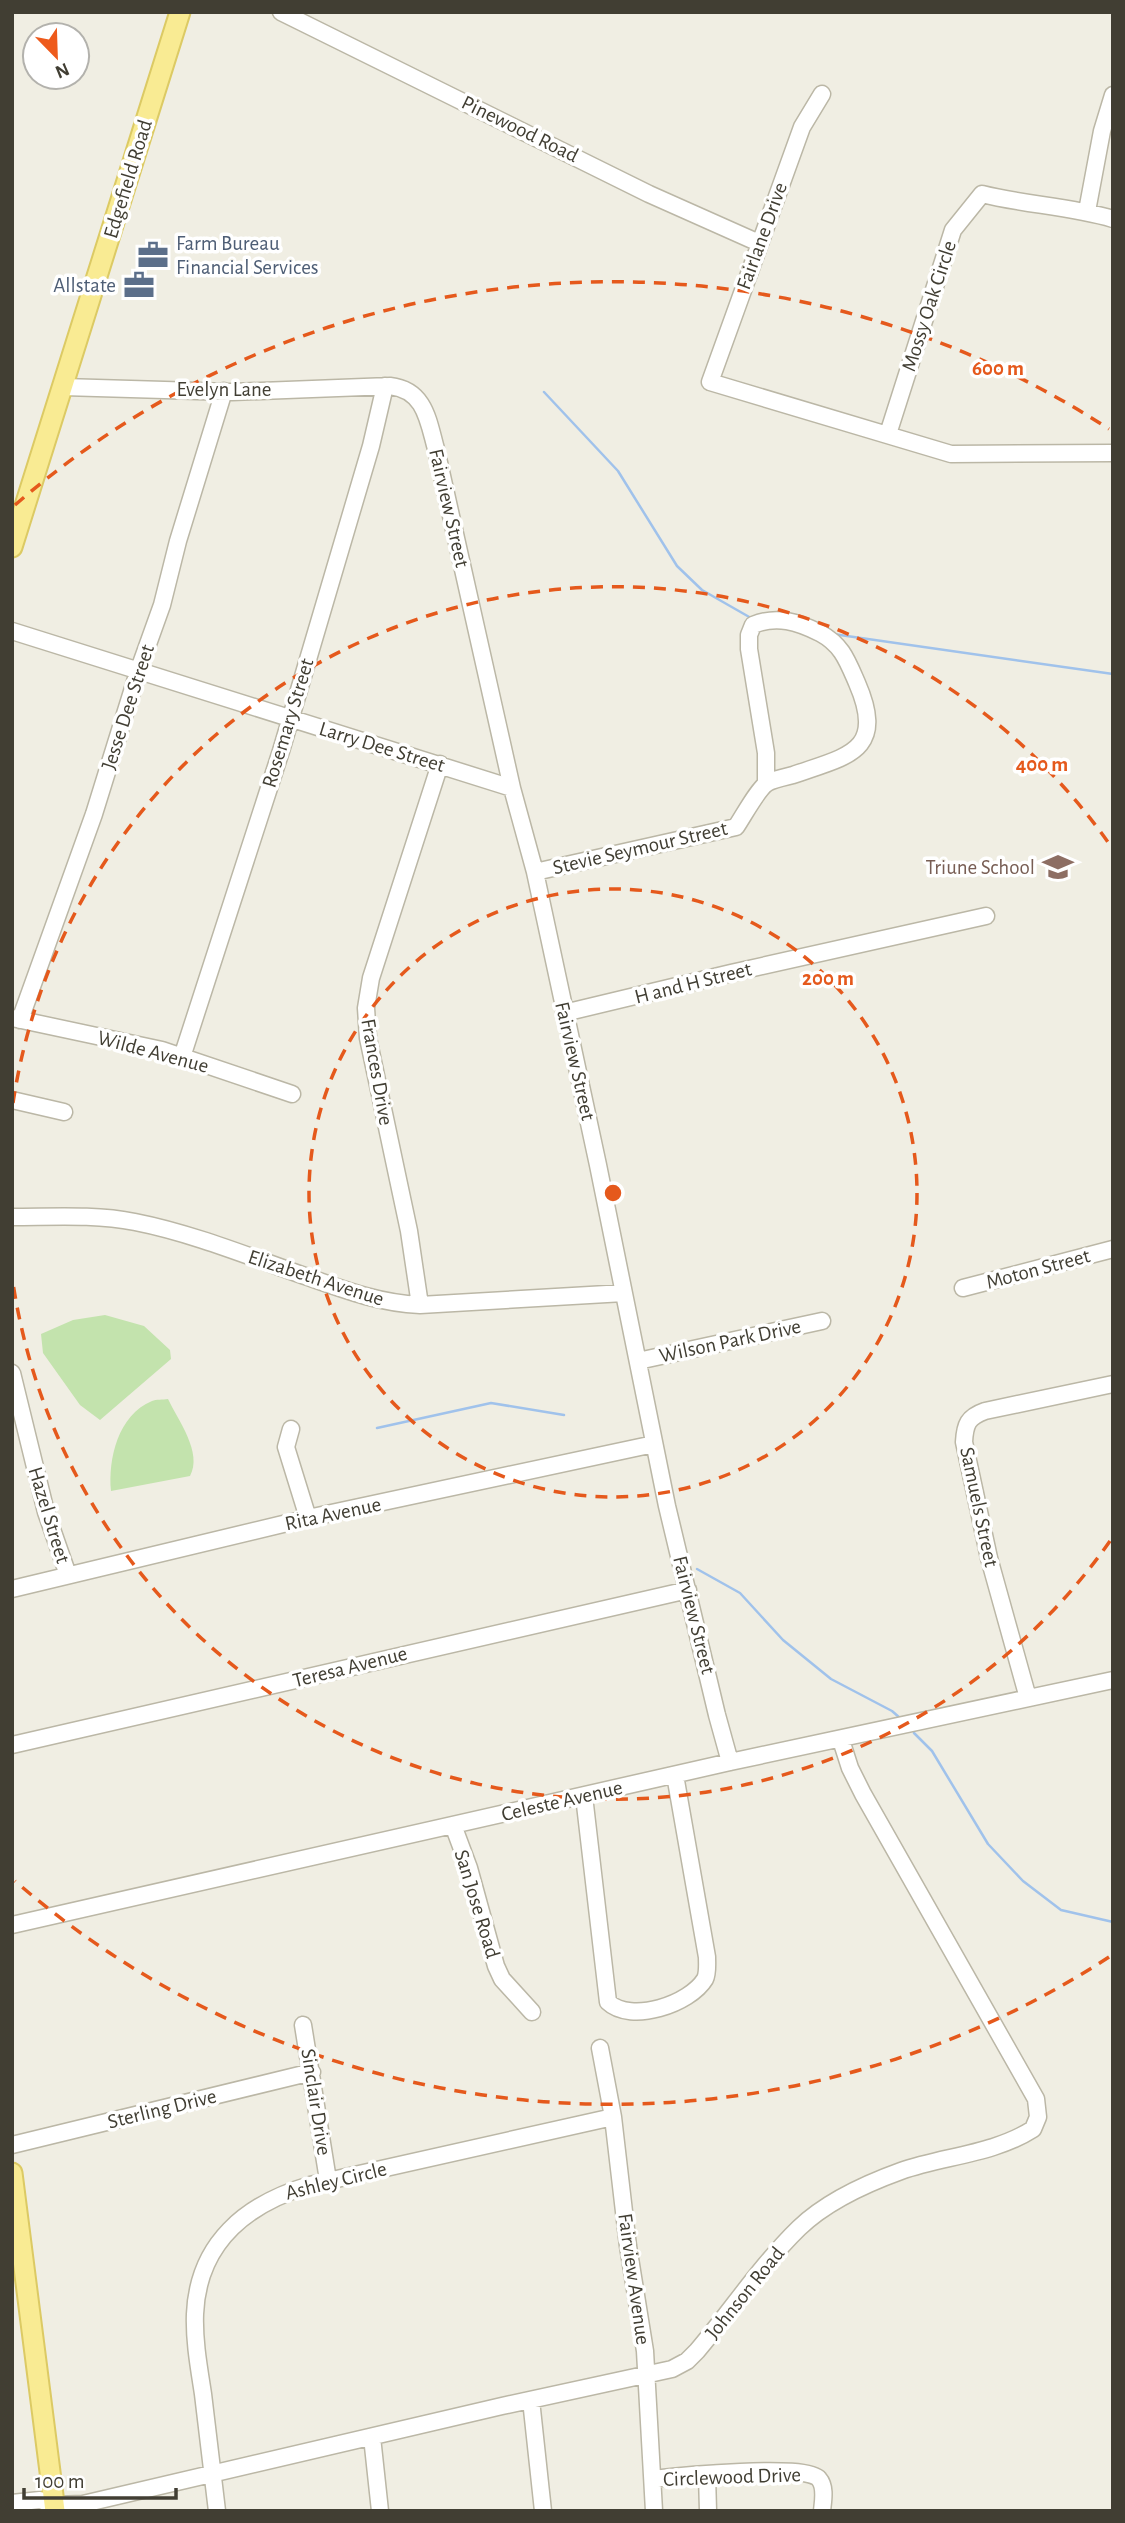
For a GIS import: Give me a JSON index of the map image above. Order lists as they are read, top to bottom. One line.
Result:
{"streets":{"main road":["Edgefield Road"],"street":["Pinewood Road","Fairlane Drive","Mossy Oak Circle","Evelyn Lane","Fairview Street","Jesse Dee Street","Rosemary Street","Larry Dee Street","Stevie Seymour Street","H and H Street","Wilde Avenue","Frances Drive","Moton Street","Elizabeth Avenue","Wilson Park Drive","Samuels Street","Rita Avenue","Hazel Street","Teresa Avenue","Celeste Avenue","San Jose Road","Sinclair Drive","Sterling Drive","Ashley Circle","Fairview Avenue","Johnson Road","Circlewood Drive"]},"crossings":[["Pinewood Road","Fairlane Drive"],["Edgefield Road","Evelyn Lane"],["Fairlane Drive","Mossy Oak Circle"],["Evelyn Lane","Fairview Street"],["Evelyn Lane","Jesse Dee Street"],["Evelyn Lane","Rosemary Street"],["Fairview Street","Rosemary Street"],["Fairview Street","Larry Dee Street"],["Fairview Street","Stevie Seymour Street"],["Fairview Street","H and H Street"],["Fairview Street","Elizabeth Avenue"],["Fairview Street","Wilson Park Drive"],["Fairview Street","Rita Avenue"],["Fairview Street","Teresa Avenue"],["Fairview Street","Celeste Avenue"],["Jesse Dee Street","Larry Dee Street"],["Jesse Dee Street","Wilde Avenue"],["Rosemary Street","Larry Dee Street"],["Rosemary Street","Wilde Avenue"],["Larry Dee Street","Frances Drive"],["Frances Drive","Elizabeth Avenue"],["Samuels Street","Celeste Avenue"],["Rita Avenue","Hazel Street"],["Celeste Avenue","San Jose Road"],["Celeste Avenue","Johnson Road"],["Sinclair Drive","Sterling Drive"],["Sinclair Drive","Ashley Circle"],["Ashley Circle","Fairview Avenue"],["Ashley Circle","Johnson Road"],["Fairview Avenue","Johnson Road"],["Fairview Avenue","Circlewood Drive"]],"places":{"office":["Farm Bureau Financial Services","Allstate"],"school or university":["Triune School"]},"scale_bar":"100 m","north":"bottom right","rings":["600 m","400 m","200 m"]}
